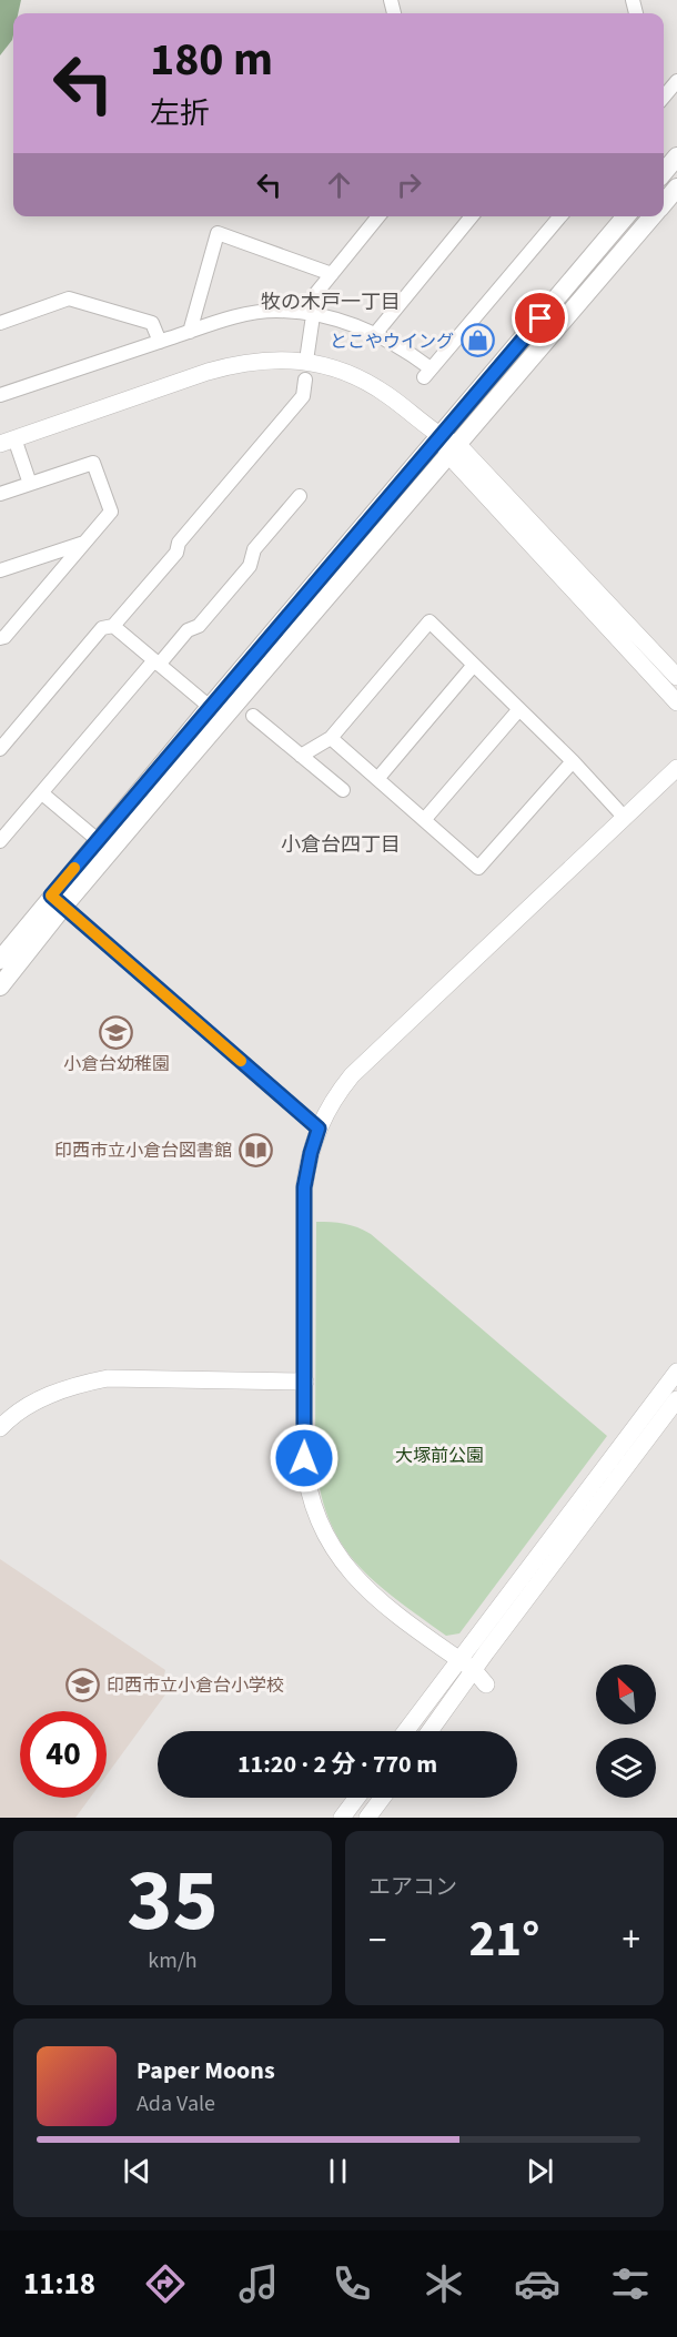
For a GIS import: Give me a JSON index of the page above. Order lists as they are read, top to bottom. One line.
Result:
{"districts":["牧の木戸一丁目","小倉台四丁目"],"parks":["大塚前公園"],"places":{"shop":["とこやウイング"],"school or university":["小倉台幼稚園","印西市立小倉台小学校"],"library":["印西市立小倉台図書館"]},"north":"top left","page":{"turn":["180 m","左折"],"limit":"40","trip":"11:20 · 2 分 · 770 m","tile":[["35","km/h"],"エアコン"],"heat":["−","21°","+"],"song":["Paper Moons","Ada Vale"],"tabs":"11:18"}}
